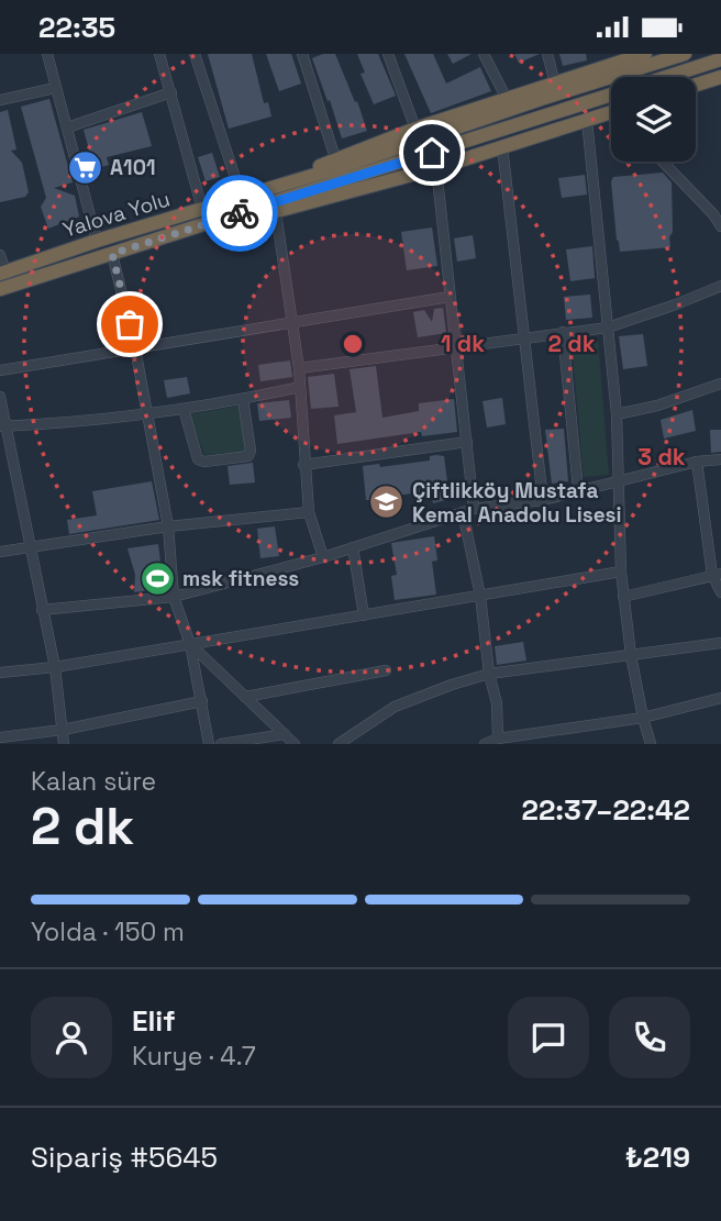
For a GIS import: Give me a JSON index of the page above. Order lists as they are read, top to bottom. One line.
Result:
{"streets":{"highway":["Yalova Yolu"]},"places":{"supermarket":["A101"],"school or university":["Çiftlikköy Mustafa Kemal Anadolu Lisesi"],"sports":["msk fitness"]},"page":{"status":"22:35","heading":["2 dk","Kalan süre","22:37–22:42"],"panel":["Elif","Kurye · 4.7","Sipariş #5645","₺219"],"bar":"Yolda · 150 m"},"rings":["1 dk","2 dk","3 dk"]}
